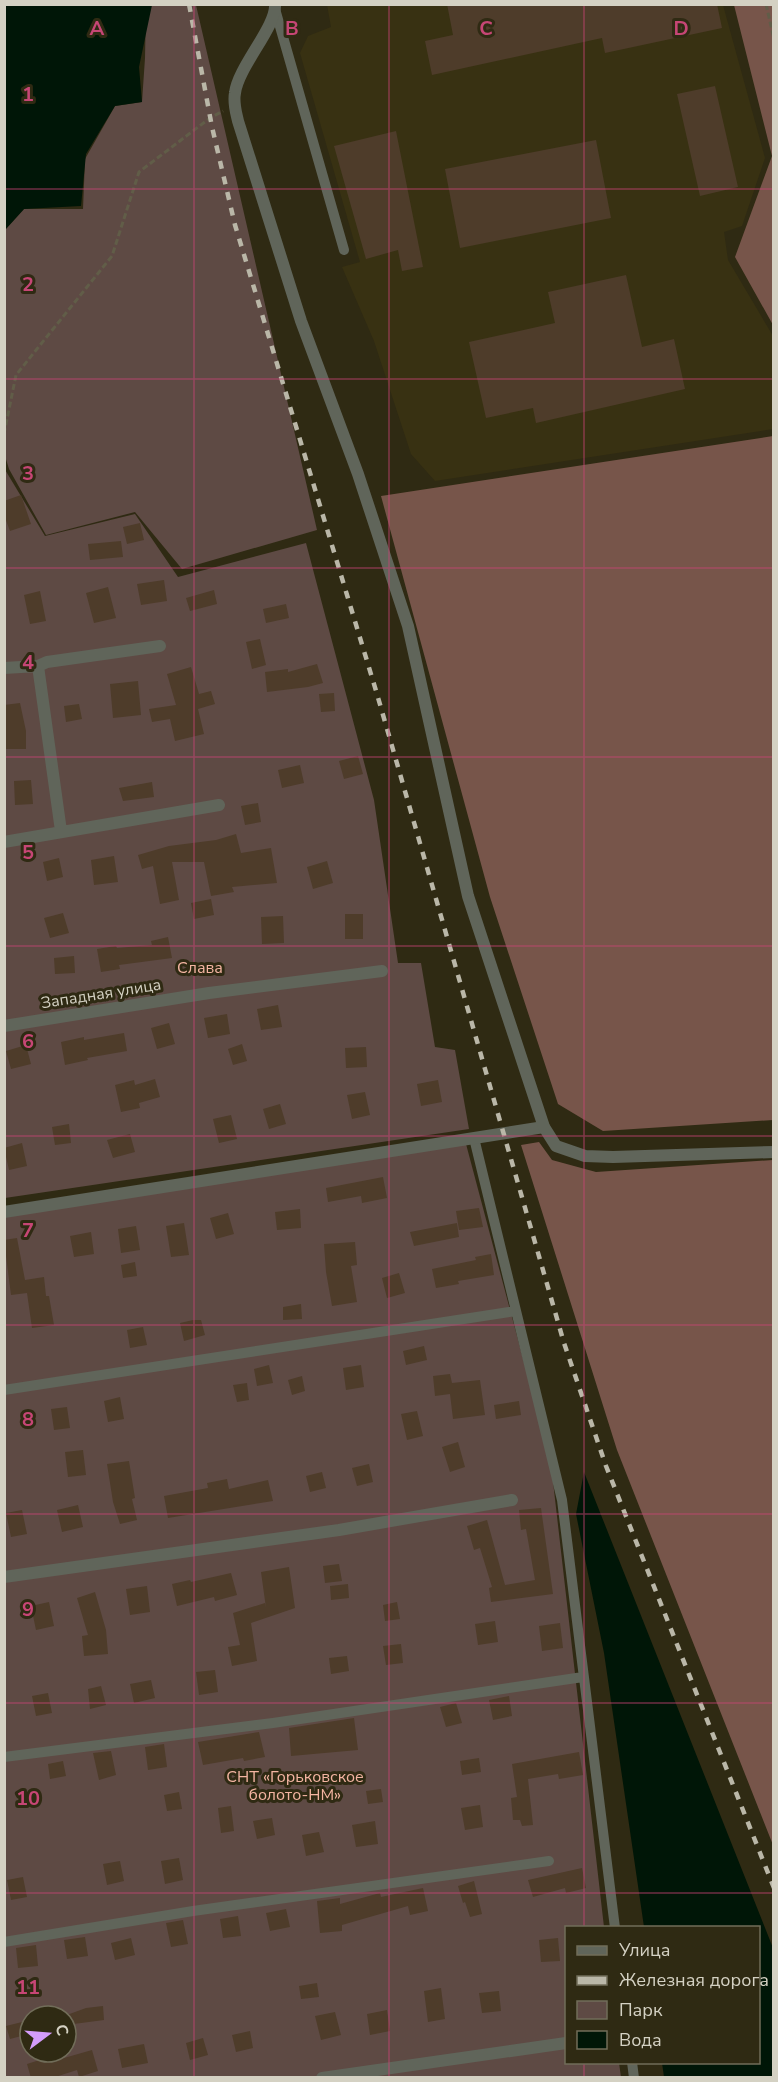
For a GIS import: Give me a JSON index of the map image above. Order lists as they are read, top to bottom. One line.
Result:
{"streets":{"street":["Западная улица"]},"parks":["Слава","СНТ «Горьковское болото-НМ»"],"legend":["Улица","Железная дорога","Парк","Вода"],"north":"right","grid":{"columns":["A","B","C","D"],"rows":["1","2","3","4","5","6","7","8","9","10","11"]}}
